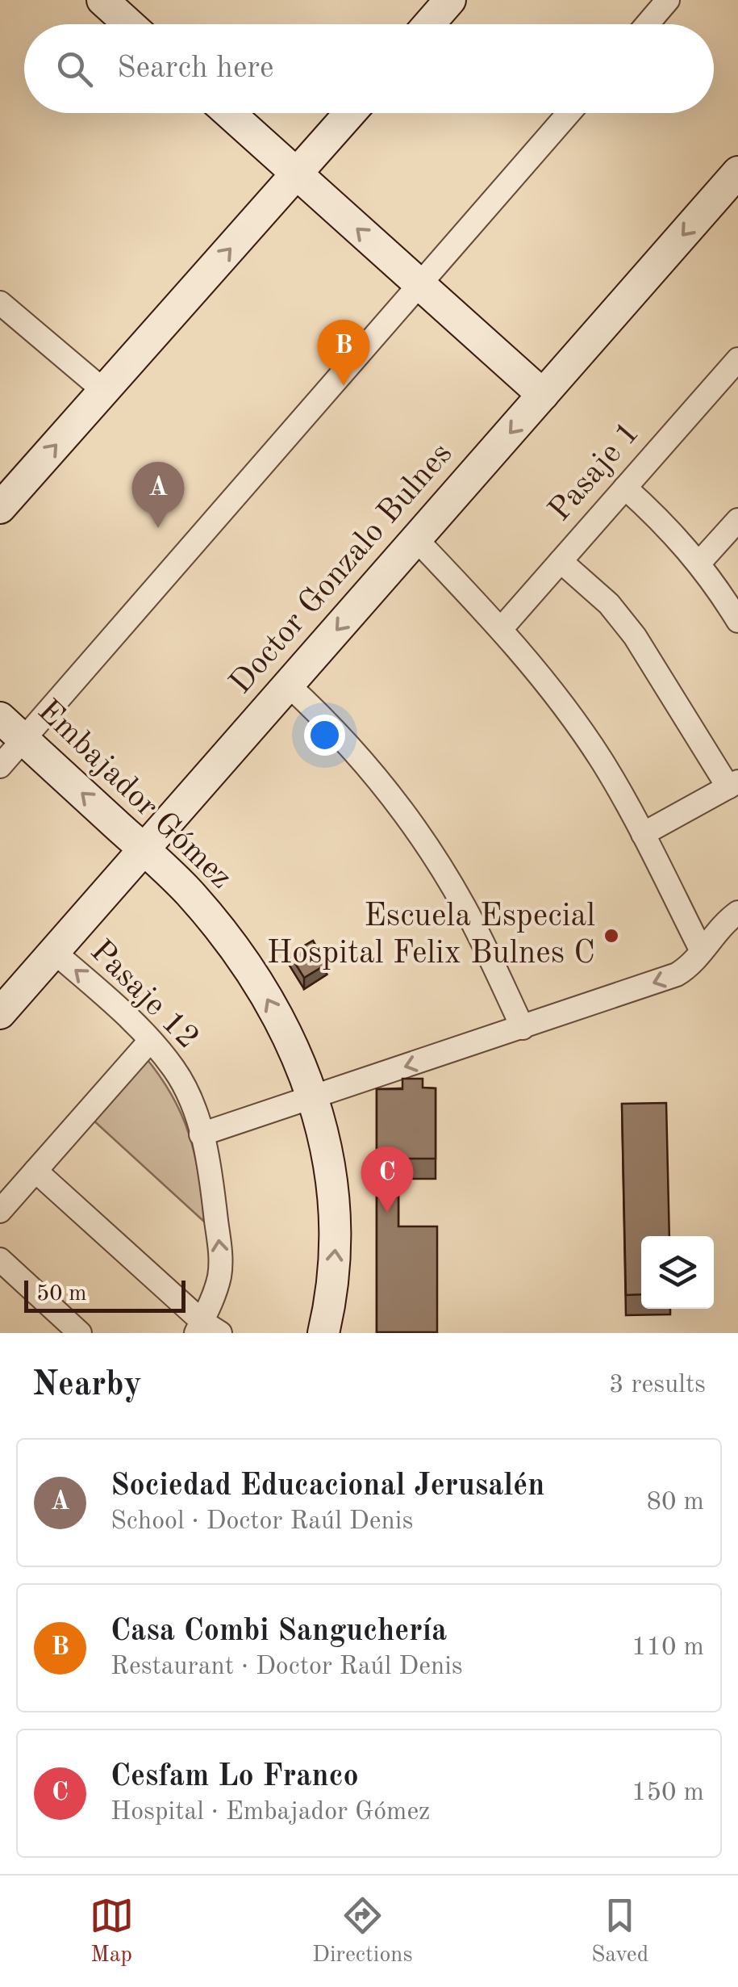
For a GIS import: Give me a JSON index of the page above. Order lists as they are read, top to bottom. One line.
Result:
{"streets":{"street":["Pasaje 1","Doctor Gonzalo Bulnes","Embajador Gómez","Pasaje 12"]},"crossings":[["Doctor Gonzalo Bulnes","Embajador Gómez"],["Doctor Gonzalo Bulnes","Pasaje 12"]],"one_way":["Pasaje 12"],"places":["Escuela Especial Hospital Felix Bulnes C"],"scale_bar":"50 m","page":{"search":"Search here","pins":["B","A","C"],"scale":"50 m","heading":["Nearby","3 results"],"list":[{"mark":"A","name":"Sociedad Educacional Jerusalén","note":"School · Doctor Raúl Denis","value":"80 m"},{"mark":"B","name":"Casa Combi Sanguchería","note":"Restaurant · Doctor Raúl Denis","value":"110 m"},{"mark":"C","name":"Cesfam Lo Franco","note":"Hospital · Embajador Gómez","value":"150 m"}],"nav":["Map","Directions","Saved"]}}
